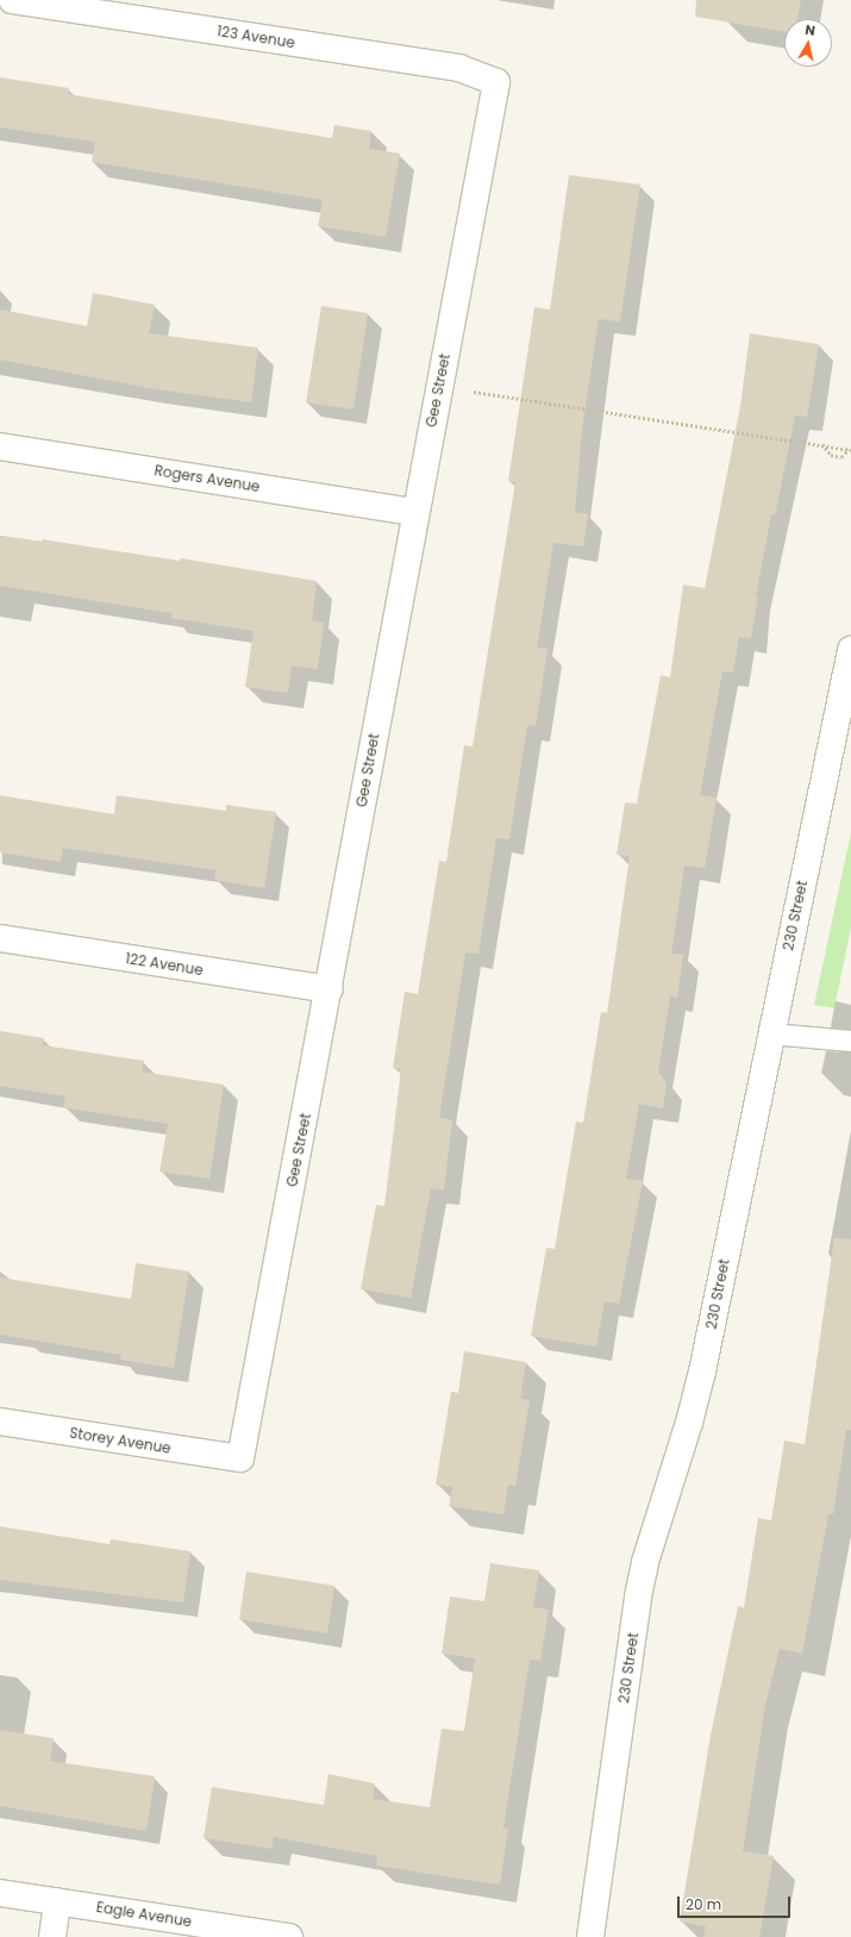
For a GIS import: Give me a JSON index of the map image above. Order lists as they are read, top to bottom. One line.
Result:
{"streets":{"street":["123 Avenue","Gee Street","Rogers Avenue","230 Street","122 Avenue","Storey Avenue","Eagle Avenue"]},"crossings":[["123 Avenue","Gee Street"],["Gee Street","Rogers Avenue"],["Gee Street","122 Avenue"],["Gee Street","Storey Avenue"]],"scale_bar":"20 m","north":"top"}
